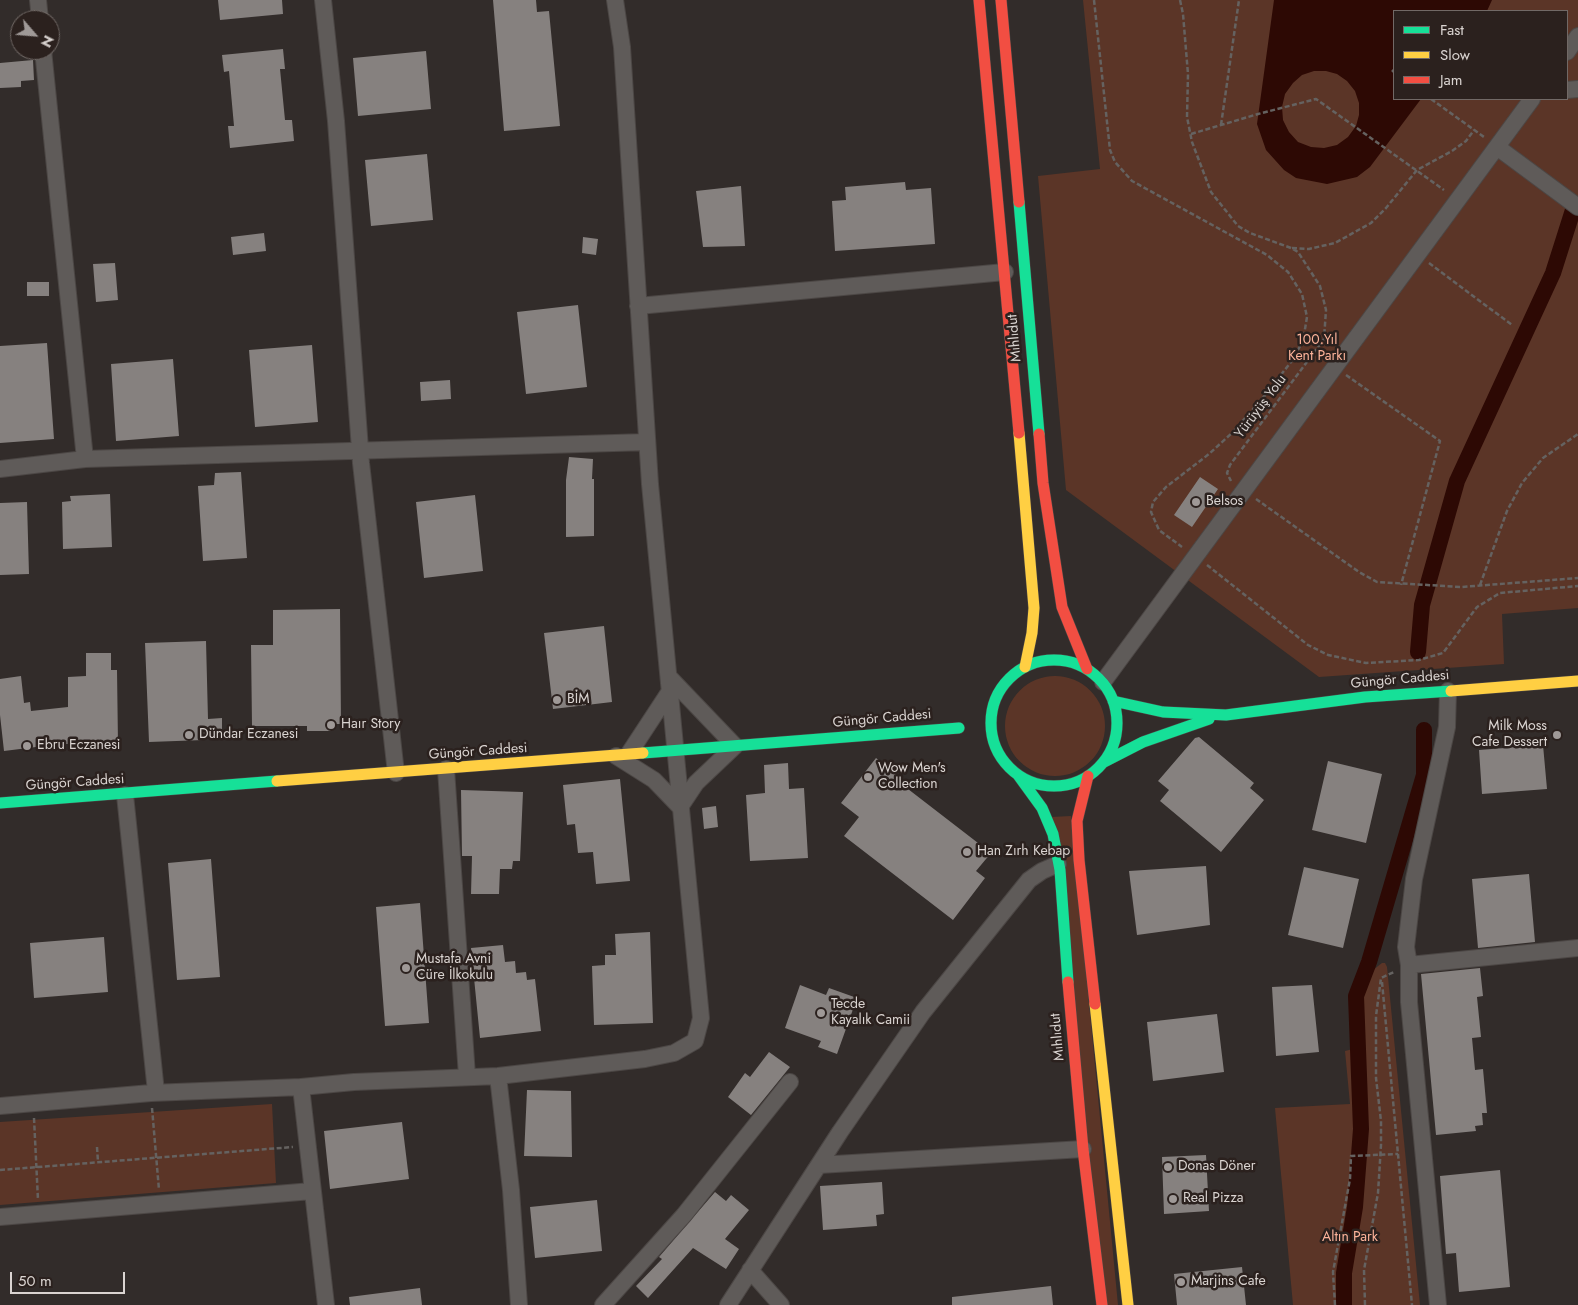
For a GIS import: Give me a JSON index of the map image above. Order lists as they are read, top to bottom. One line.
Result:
{"streets":{"main road":["Mıhlıdut","Güngör Caddesi"],"path":["Yürüyüş Yolu"]},"parks":["100.Yıl Kent Parkı","Altın Park"],"places":["Belsos","BİM","Haır Story","Dündar Eczanesi","Milk Moss Cafe Dessert","Ebru Eczanesi","Wow Men's Collection","Han Zırh Kebap","Mustafa Avni Cüre İlkokulu","Tecde Kayalık Camii","Donas Döner","Real Pizza","Marjins Cafe"],"legend":["Fast","Slow","Jam"],"scale_bar":"50 m","north":"bottom right"}
